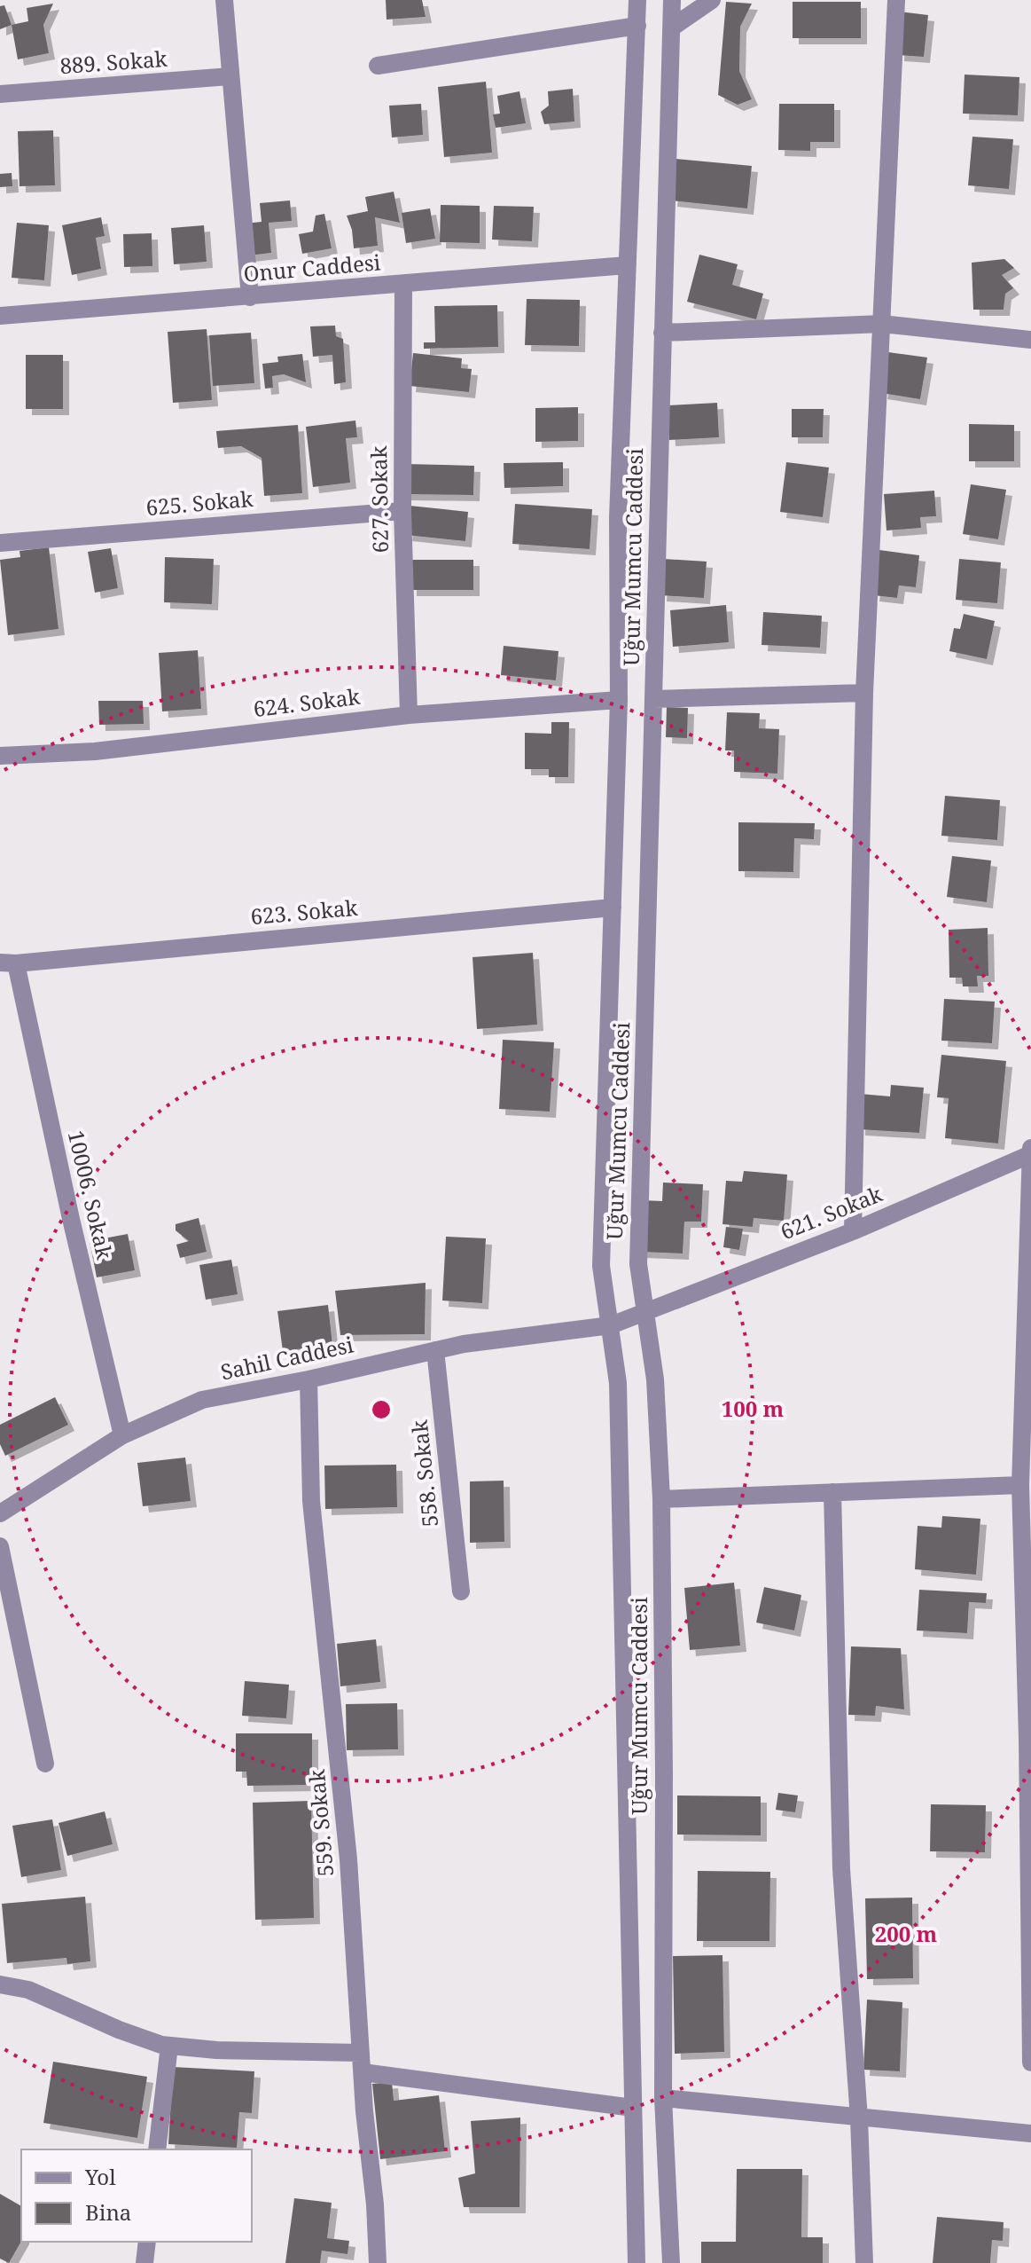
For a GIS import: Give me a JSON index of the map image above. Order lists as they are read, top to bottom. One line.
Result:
{"streets":{"street":["889. Sokak","Onur Caddesi","627. Sokak","625. Sokak","Uğur Mumcu Caddesi","624. Sokak","623. Sokak","10006. Sokak","621. Sokak","Sahil Caddesi","558. Sokak","559. Sokak"]},"crossings":[["Onur Caddesi","627. Sokak"],["Onur Caddesi","Uğur Mumcu Caddesi"],["627. Sokak","625. Sokak"],["627. Sokak","624. Sokak"],["Uğur Mumcu Caddesi","624. Sokak"],["Uğur Mumcu Caddesi","623. Sokak"],["Uğur Mumcu Caddesi","621. Sokak"],["Uğur Mumcu Caddesi","Sahil Caddesi"],["623. Sokak","10006. Sokak"],["10006. Sokak","Sahil Caddesi"],["621. Sokak","Sahil Caddesi"],["Sahil Caddesi","558. Sokak"],["Sahil Caddesi","559. Sokak"]],"legend":["Yol","Bina"],"rings":["100 m","200 m"]}
